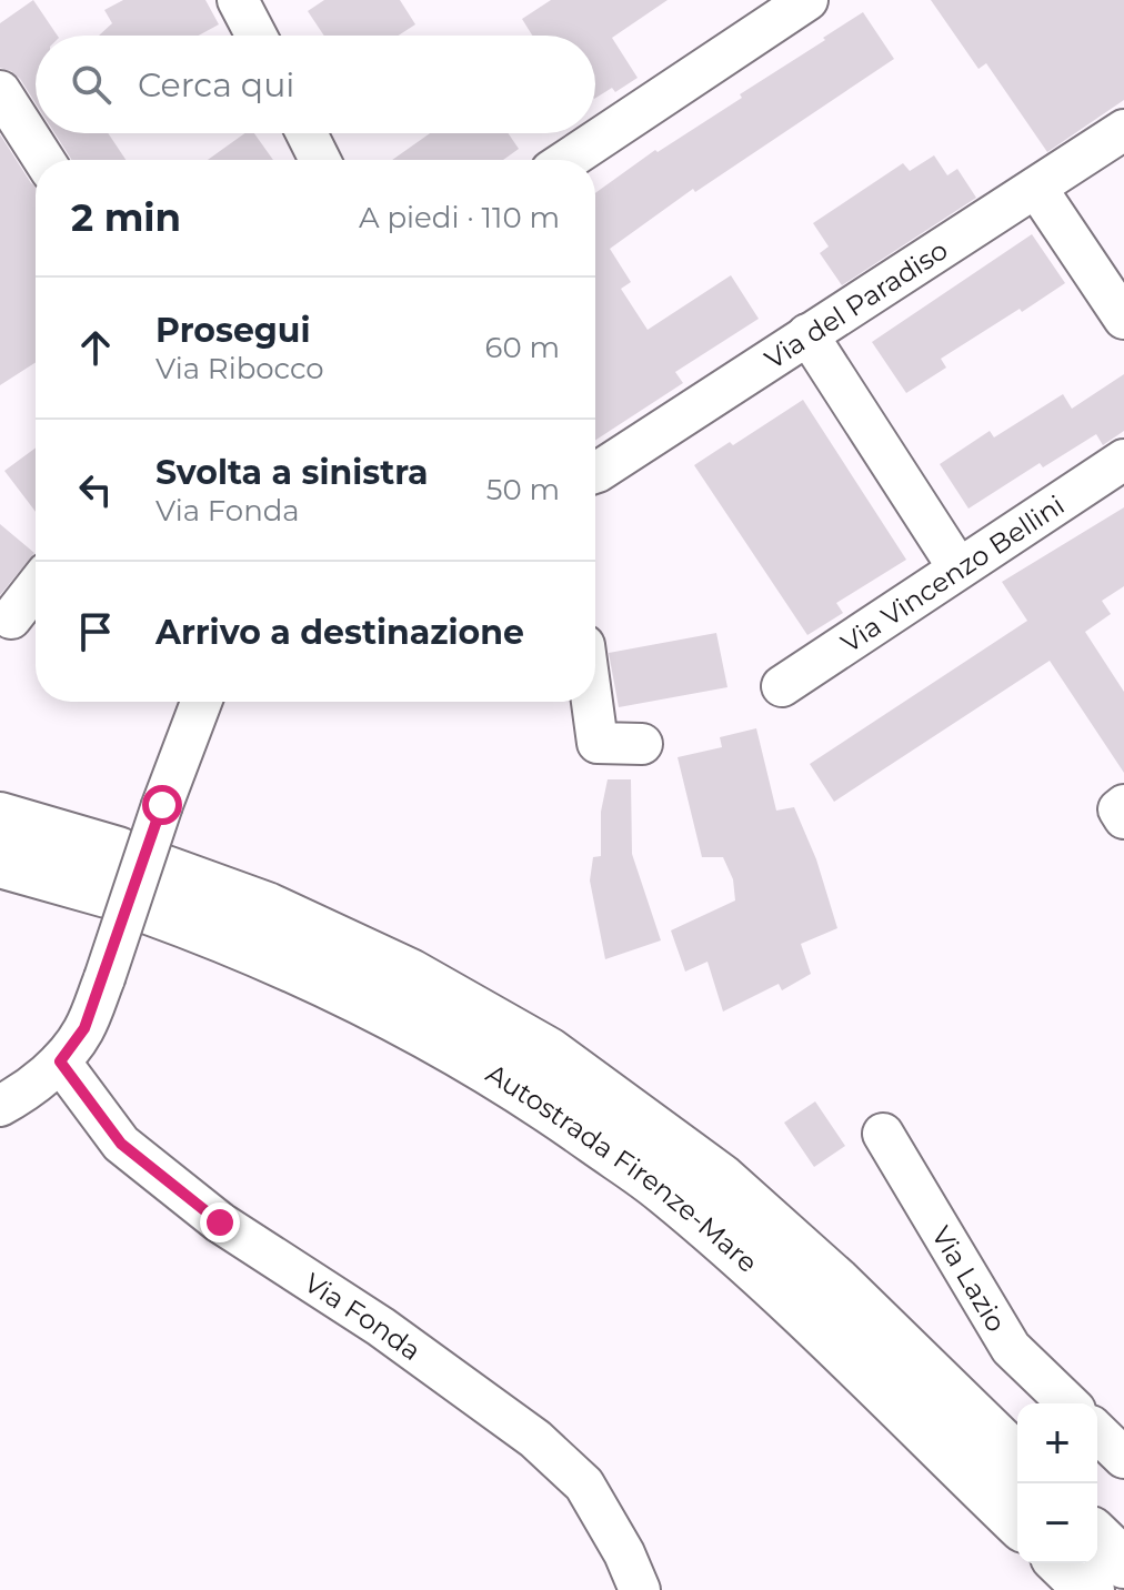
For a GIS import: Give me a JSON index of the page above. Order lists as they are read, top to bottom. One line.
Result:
{"streets":{"highway":["Autostrada Firenze-Mare"],"street":["Via del Paradiso","Via Vincenzo Bellini","Via Lazio","Via Fonda"]},"page":{"search":"Cerca qui","heading":["2 min","A piedi · 110 m"],"list":[["Prosegui","Via Ribocco","60 m"],["Svolta a sinistra","Via Fonda","50 m"],"Arrivo a destinazione"],"map_buttons":["+","−"]}}
